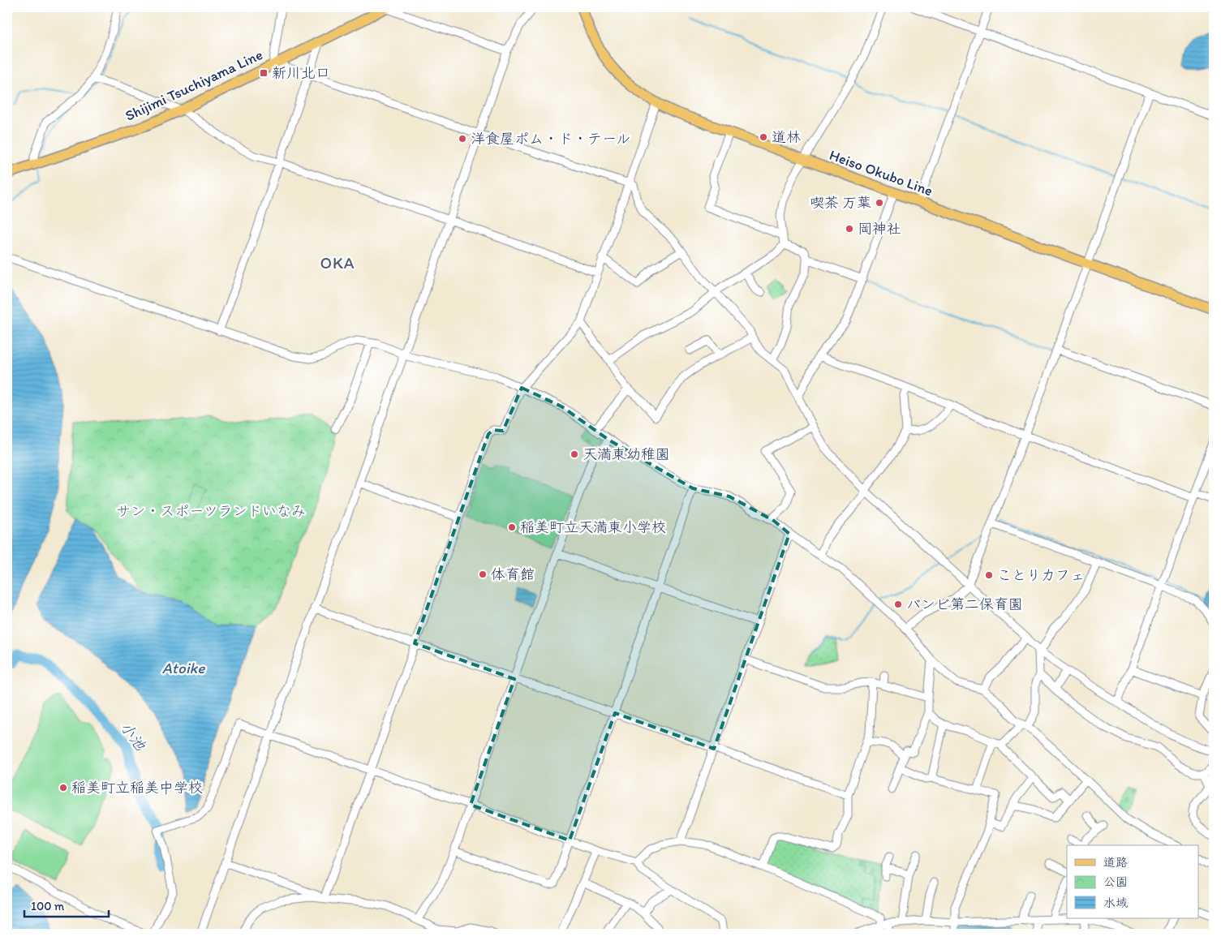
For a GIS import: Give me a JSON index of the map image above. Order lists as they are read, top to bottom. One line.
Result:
{"streets":{"main road":["Shijimi Tsuchiyama Line","Heiso Okubo Line"]},"districts":["OKA"],"water":["Atoike","小池"],"parks":["サン・スポーツランドいなみ"],"places":{"transit":["新川北口"],"other":["道林","洋食屋ポム・ド・テール","喫茶 万葉","岡神社","天満東幼稚園","稲美町立天満東小学校","体育館","ことりカフェ","バンビ第二保育園","稲美町立稲美中学校"]},"legend":["道路","公園","水域"],"scale_bar":"100 m"}
